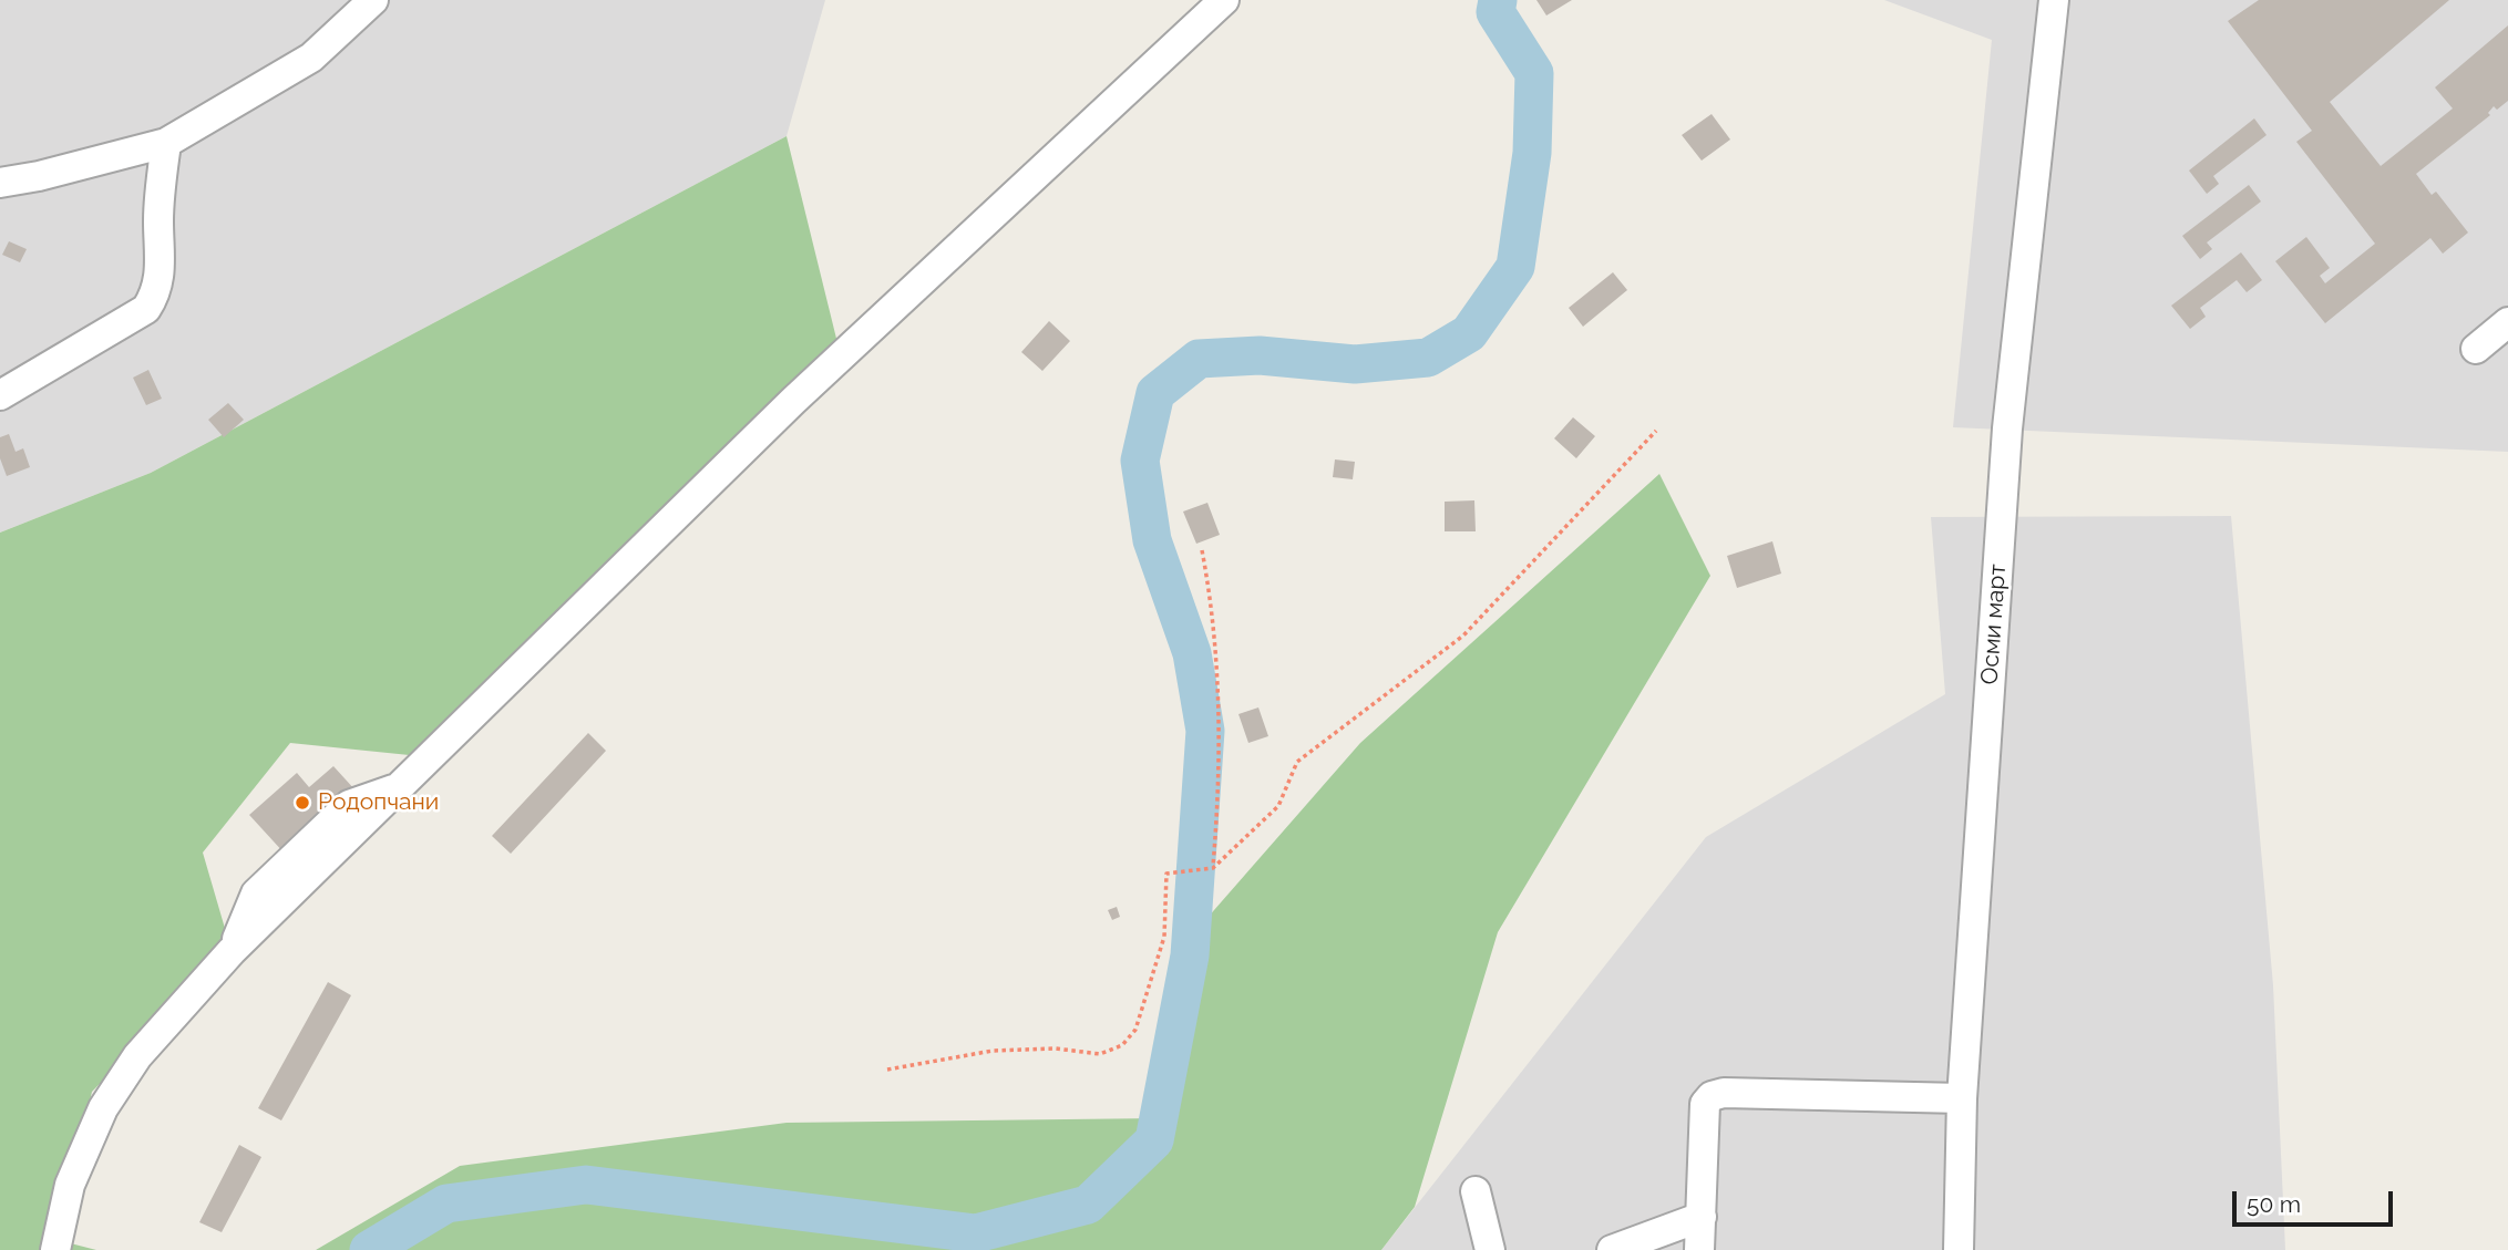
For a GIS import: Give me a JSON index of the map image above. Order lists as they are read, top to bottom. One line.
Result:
{"streets":{"street":["Осми март"]},"places":["Родопчани"],"scale_bar":"50 m"}
